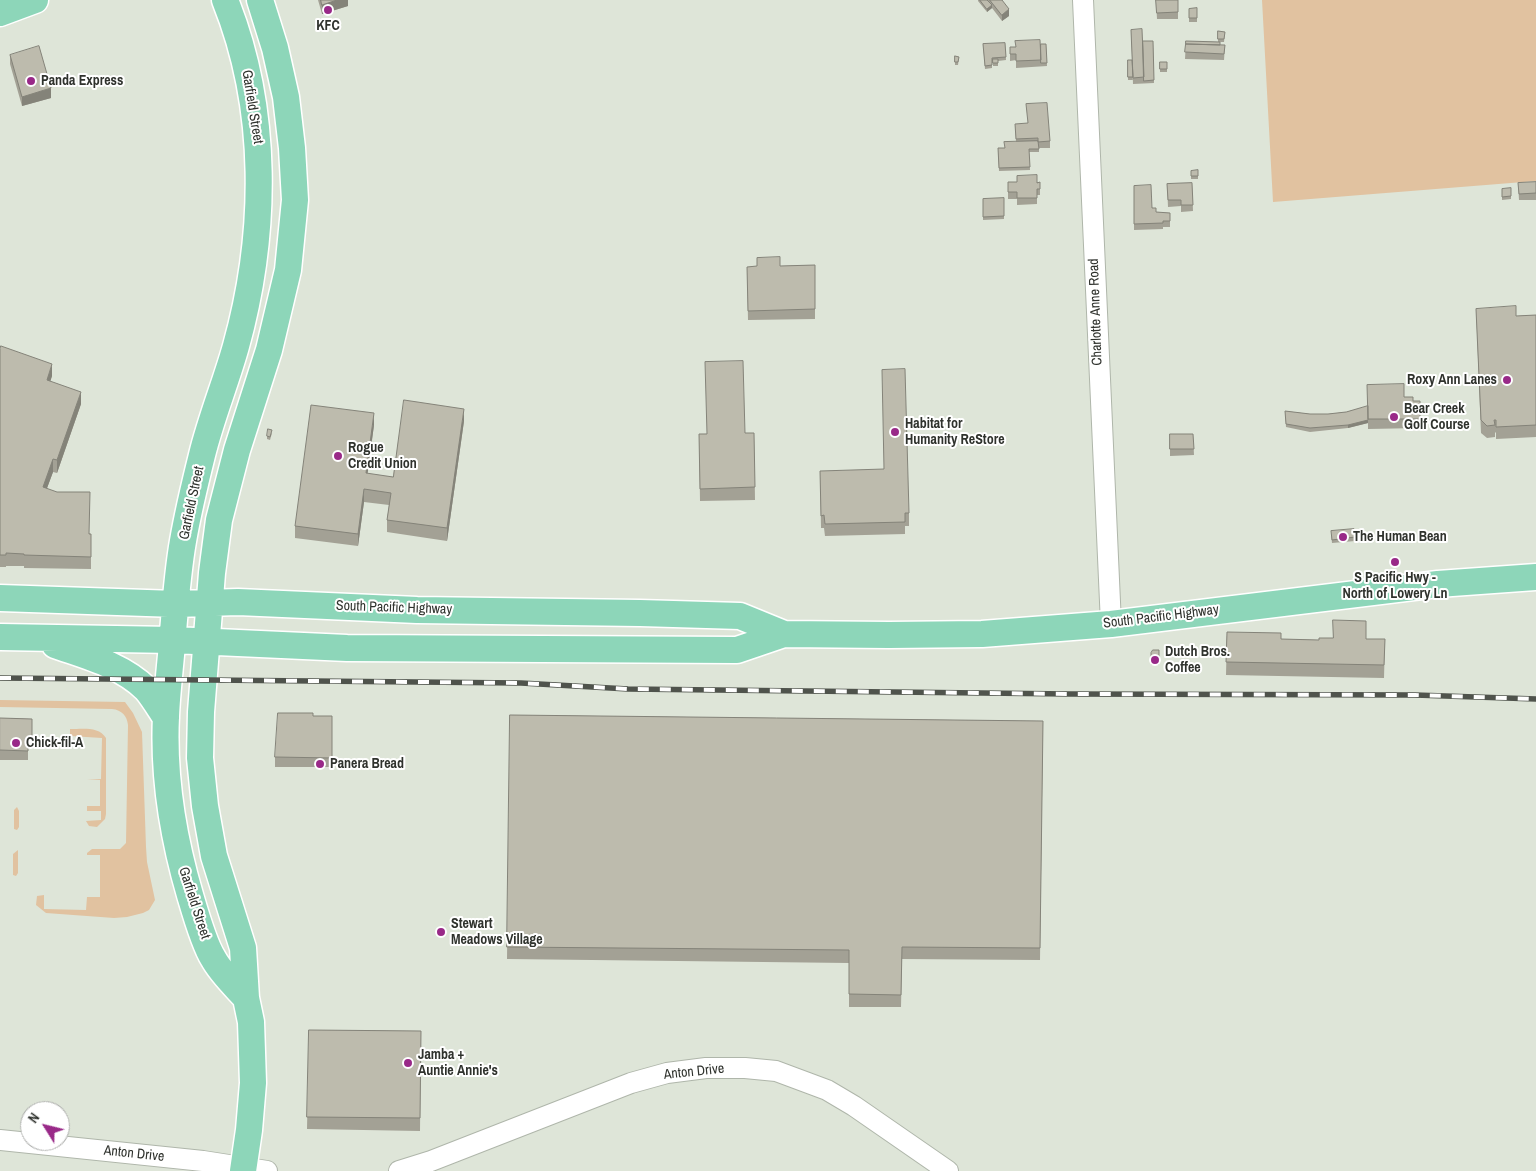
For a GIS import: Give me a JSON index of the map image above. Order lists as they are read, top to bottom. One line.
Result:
{"streets":{"main road":["Garfield Street","South Pacific Highway"],"street":["Charlotte Anne Road","Anton Drive"]},"crossings":[["Garfield Street","South Pacific Highway"],["Garfield Street","Anton Drive"],["Charlotte Anne Road","South Pacific Highway"]],"places":["KFC","Panda Express","Roxy Ann Lanes","Bear Creek Golf Course","Habitat for Humanity ReStore","Rogue Credit Union","The Human Bean","S Pacific Hwy - North of Lowery Ln","Dutch Bros. Coffee","Chick-fil-A","Panera Bread","Stewart Meadows Village","Jamba + Auntie Annie's"],"north":"top left"}
